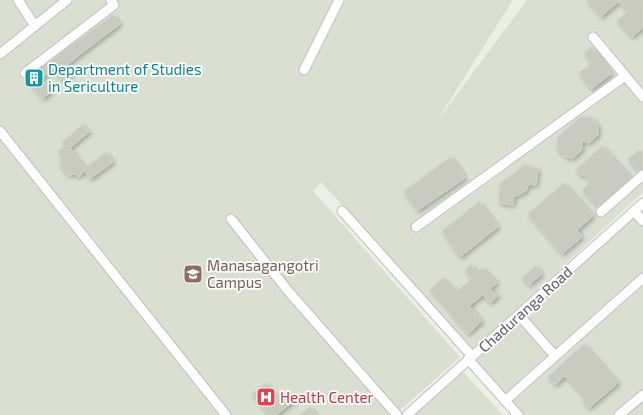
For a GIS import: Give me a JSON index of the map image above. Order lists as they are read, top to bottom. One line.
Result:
{"streets":{"street":["Chaduranga Road"]},"places":{"building":["Department of Studies in Sericulture"],"school or university":["Manasagangotri Campus"],"hospital":["Health Center"]}}
